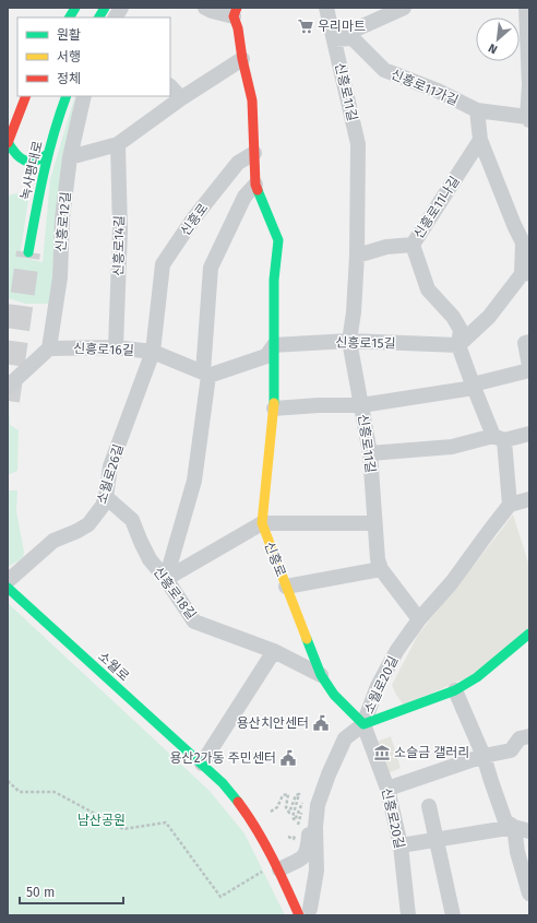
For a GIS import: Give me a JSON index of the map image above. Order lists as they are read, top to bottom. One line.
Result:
{"streets":{"street":["신흥로11가길","신흥로11길","녹사평대로","신흥로11나길","신흥로","신흥로12길","신흥로14길","신흥로15길","신흥로16길","소월로26길","신흥로18길","소월로","소월로20길","신흥로20길"]},"crossings":[["신흥로11가길","신흥로11길"],["신흥로11길","신흥로15길"],["신흥로11길","소월로20길"],["신흥로11나길","신흥로15길"],["신흥로","신흥로15길"],["신흥로","신흥로16길"],["신흥로","소월로26길"],["신흥로","신흥로18길"],["신흥로","소월로20길"],["신흥로","신흥로20길"],["신흥로12길","신흥로16길"],["신흥로14길","신흥로16길"],["신흥로16길","소월로26길"],["소월로26길","신흥로18길"],["소월로","소월로20길"],["소월로20길","신흥로20길"]],"parks":["남산공원"],"places":{"supermarket":["우리마트"],"public building":["용산치안센터","용산2가동 주민센터"],"museum":["소슬금 갤러리"]},"legend":["원활","서행","정체"],"scale_bar":"50 m","north":"bottom left"}
